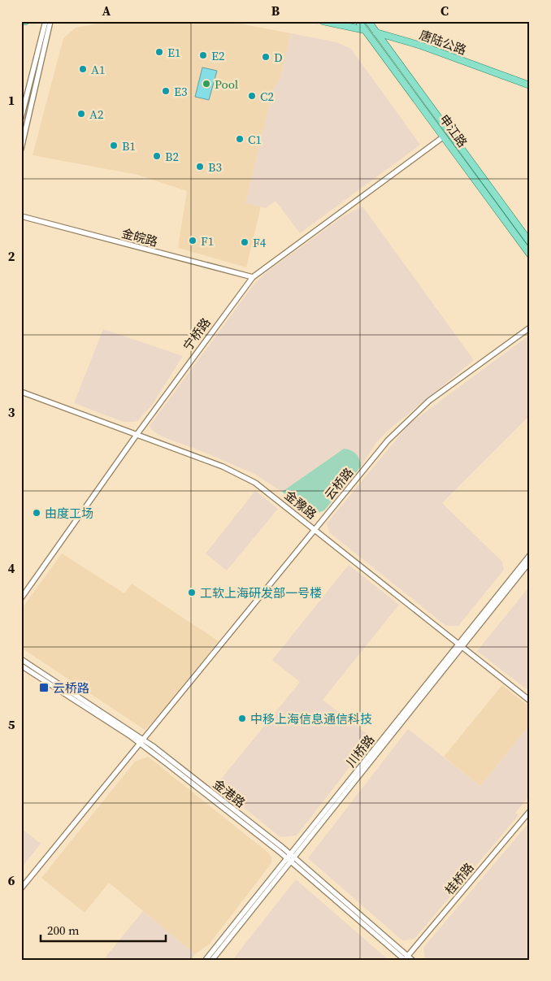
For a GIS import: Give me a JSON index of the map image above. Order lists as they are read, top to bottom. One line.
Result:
{"streets":{"main road":["唐陆公路","申江路"],"street":["金皖路","宁桥路","云桥路","金豫路","川桥路","金港路","桂桥路"]},"crossings":[["唐陆公路","申江路"],["申江路","宁桥路"],["金皖路","宁桥路"],["宁桥路","金豫路"],["云桥路","金豫路"],["云桥路","金港路"],["金豫路","川桥路"],["川桥路","金港路"],["金港路","桂桥路"]],"places":{"other":["E1","E2","D","A1","Pool","E3","C2","A2","C1","B1","B2","B3","F1","F4","由度工场","工软上海研发部一号楼","中移上海信息通信科技"],"transit":["云桥路"]},"scale_bar":"200 m","grid":{"columns":["A","B","C"],"rows":["1","2","3","4","5","6"]}}
